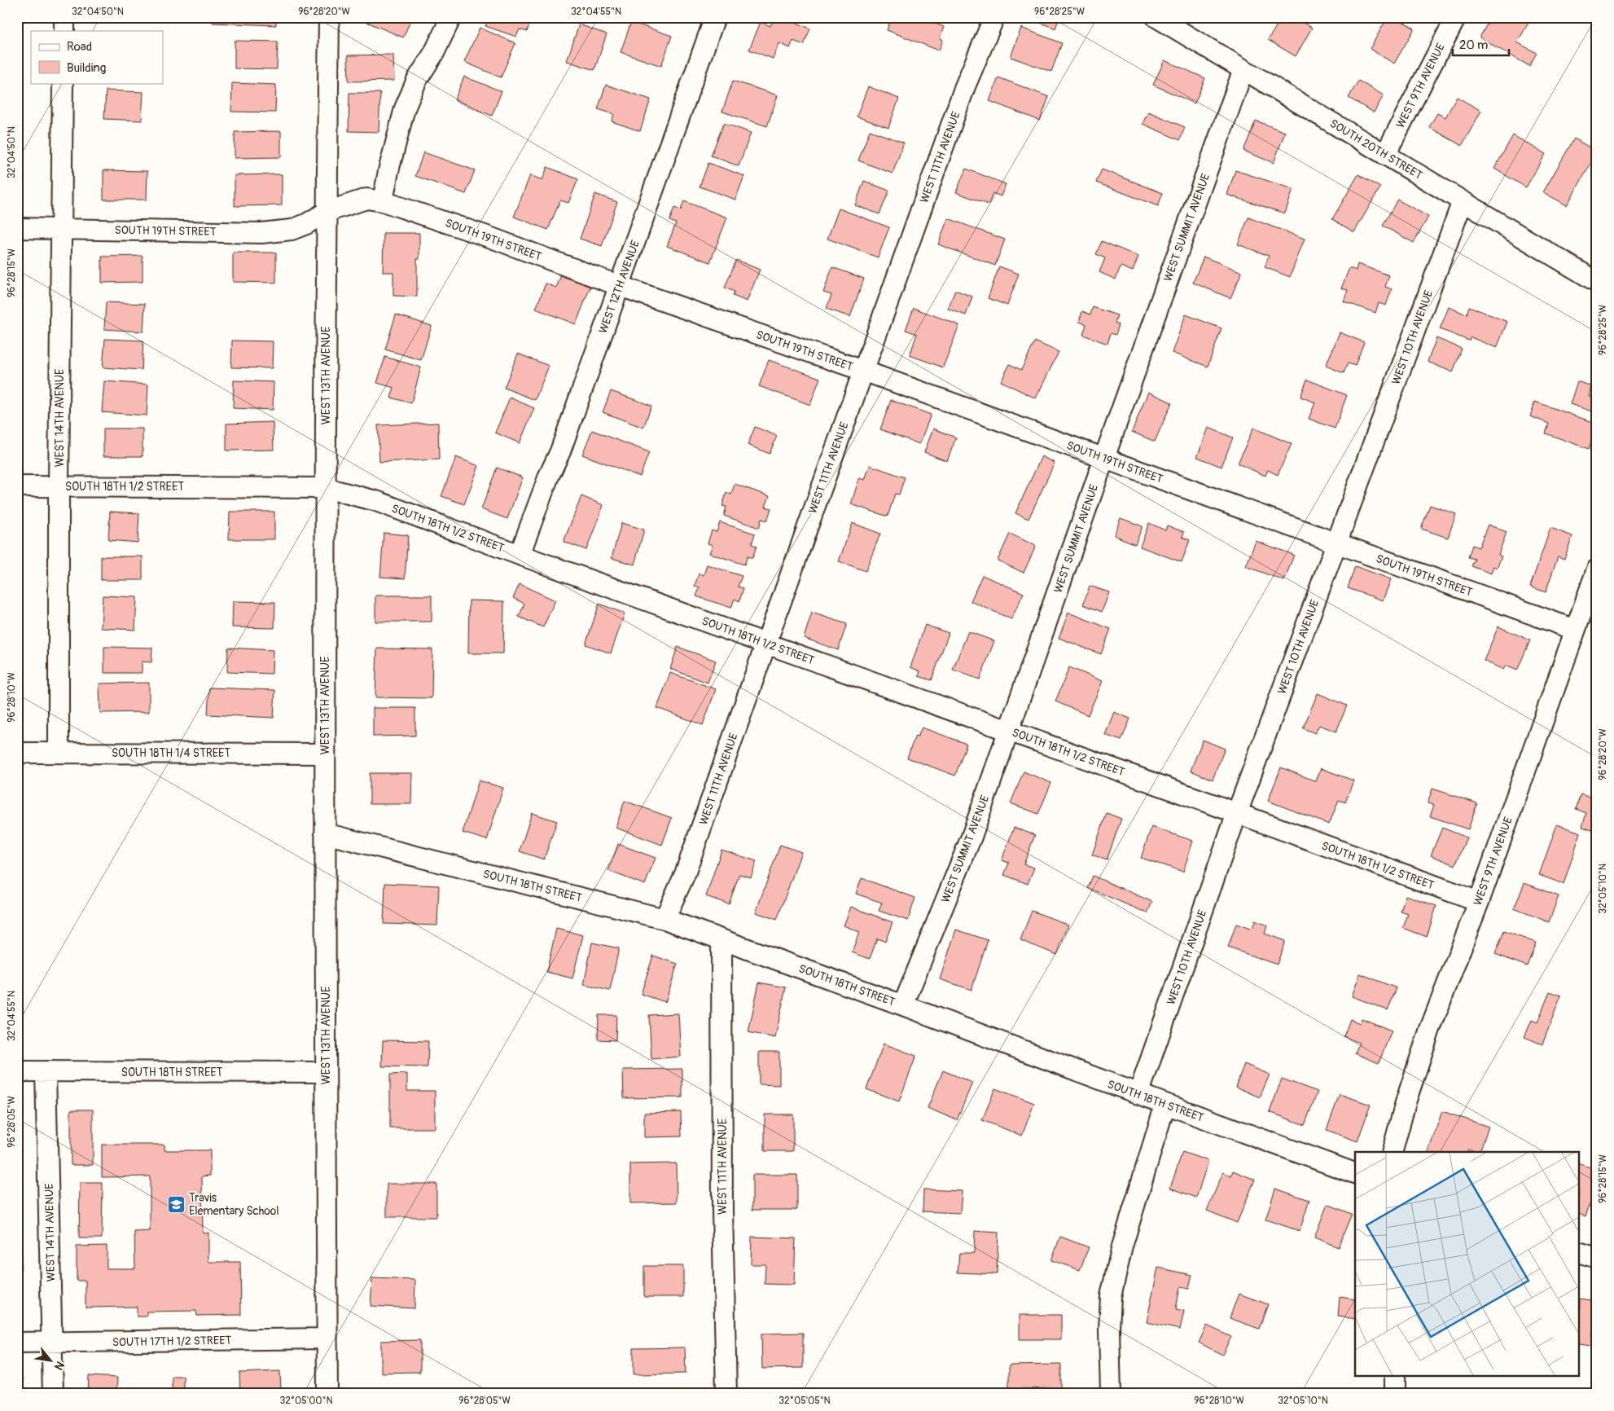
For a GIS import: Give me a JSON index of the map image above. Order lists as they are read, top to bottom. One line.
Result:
{"streets":{"street":["WEST 9TH AVENUE","SOUTH 20TH STREET","WEST 11TH AVENUE","WEST SUMMIT AVENUE","SOUTH 19TH STREET","WEST 12TH AVENUE","WEST 10TH AVENUE","WEST 13TH AVENUE","WEST 14TH AVENUE","SOUTH 18TH 1/2 STREET","SOUTH 18TH 1/4 STREET","SOUTH 18TH STREET","SOUTH 17TH 1/2 STREET"]},"crossings":[["WEST 9TH AVENUE","SOUTH 20TH STREET"],["WEST 9TH AVENUE","SOUTH 19TH STREET"],["WEST 9TH AVENUE","SOUTH 18TH 1/2 STREET"],["SOUTH 20TH STREET","WEST SUMMIT AVENUE"],["SOUTH 20TH STREET","WEST 10TH AVENUE"],["WEST 11TH AVENUE","SOUTH 19TH STREET"],["WEST 11TH AVENUE","SOUTH 18TH 1/2 STREET"],["WEST 11TH AVENUE","SOUTH 18TH STREET"],["WEST SUMMIT AVENUE","SOUTH 19TH STREET"],["WEST SUMMIT AVENUE","SOUTH 18TH 1/2 STREET"],["WEST SUMMIT AVENUE","SOUTH 18TH STREET"],["SOUTH 19TH STREET","WEST 12TH AVENUE"],["SOUTH 19TH STREET","WEST 10TH AVENUE"],["SOUTH 19TH STREET","WEST 13TH AVENUE"],["SOUTH 19TH STREET","WEST 14TH AVENUE"],["WEST 12TH AVENUE","SOUTH 18TH 1/2 STREET"],["WEST 10TH AVENUE","SOUTH 18TH 1/2 STREET"],["WEST 10TH AVENUE","SOUTH 18TH STREET"],["WEST 13TH AVENUE","SOUTH 18TH 1/2 STREET"],["WEST 13TH AVENUE","SOUTH 18TH 1/4 STREET"],["WEST 13TH AVENUE","SOUTH 18TH STREET"],["WEST 13TH AVENUE","SOUTH 17TH 1/2 STREET"],["WEST 14TH AVENUE","SOUTH 18TH 1/2 STREET"],["WEST 14TH AVENUE","SOUTH 18TH 1/4 STREET"],["WEST 14TH AVENUE","SOUTH 18TH STREET"],["WEST 14TH AVENUE","SOUTH 17TH 1/2 STREET"]],"places":{"school or university":["Travis Elementary School"]},"legend":["Road","Building"],"scale_bar":"20 m","north":"bottom right","coordinates":["32°04'50\"N","96°28'20\"W","32°04'55\"N","96°28'25\"W","96°28'15\"W","96°28'10\"W","32°05'10\"N","96°28'05\"W","32°05'00\"N","32°05'05\"N"]}
